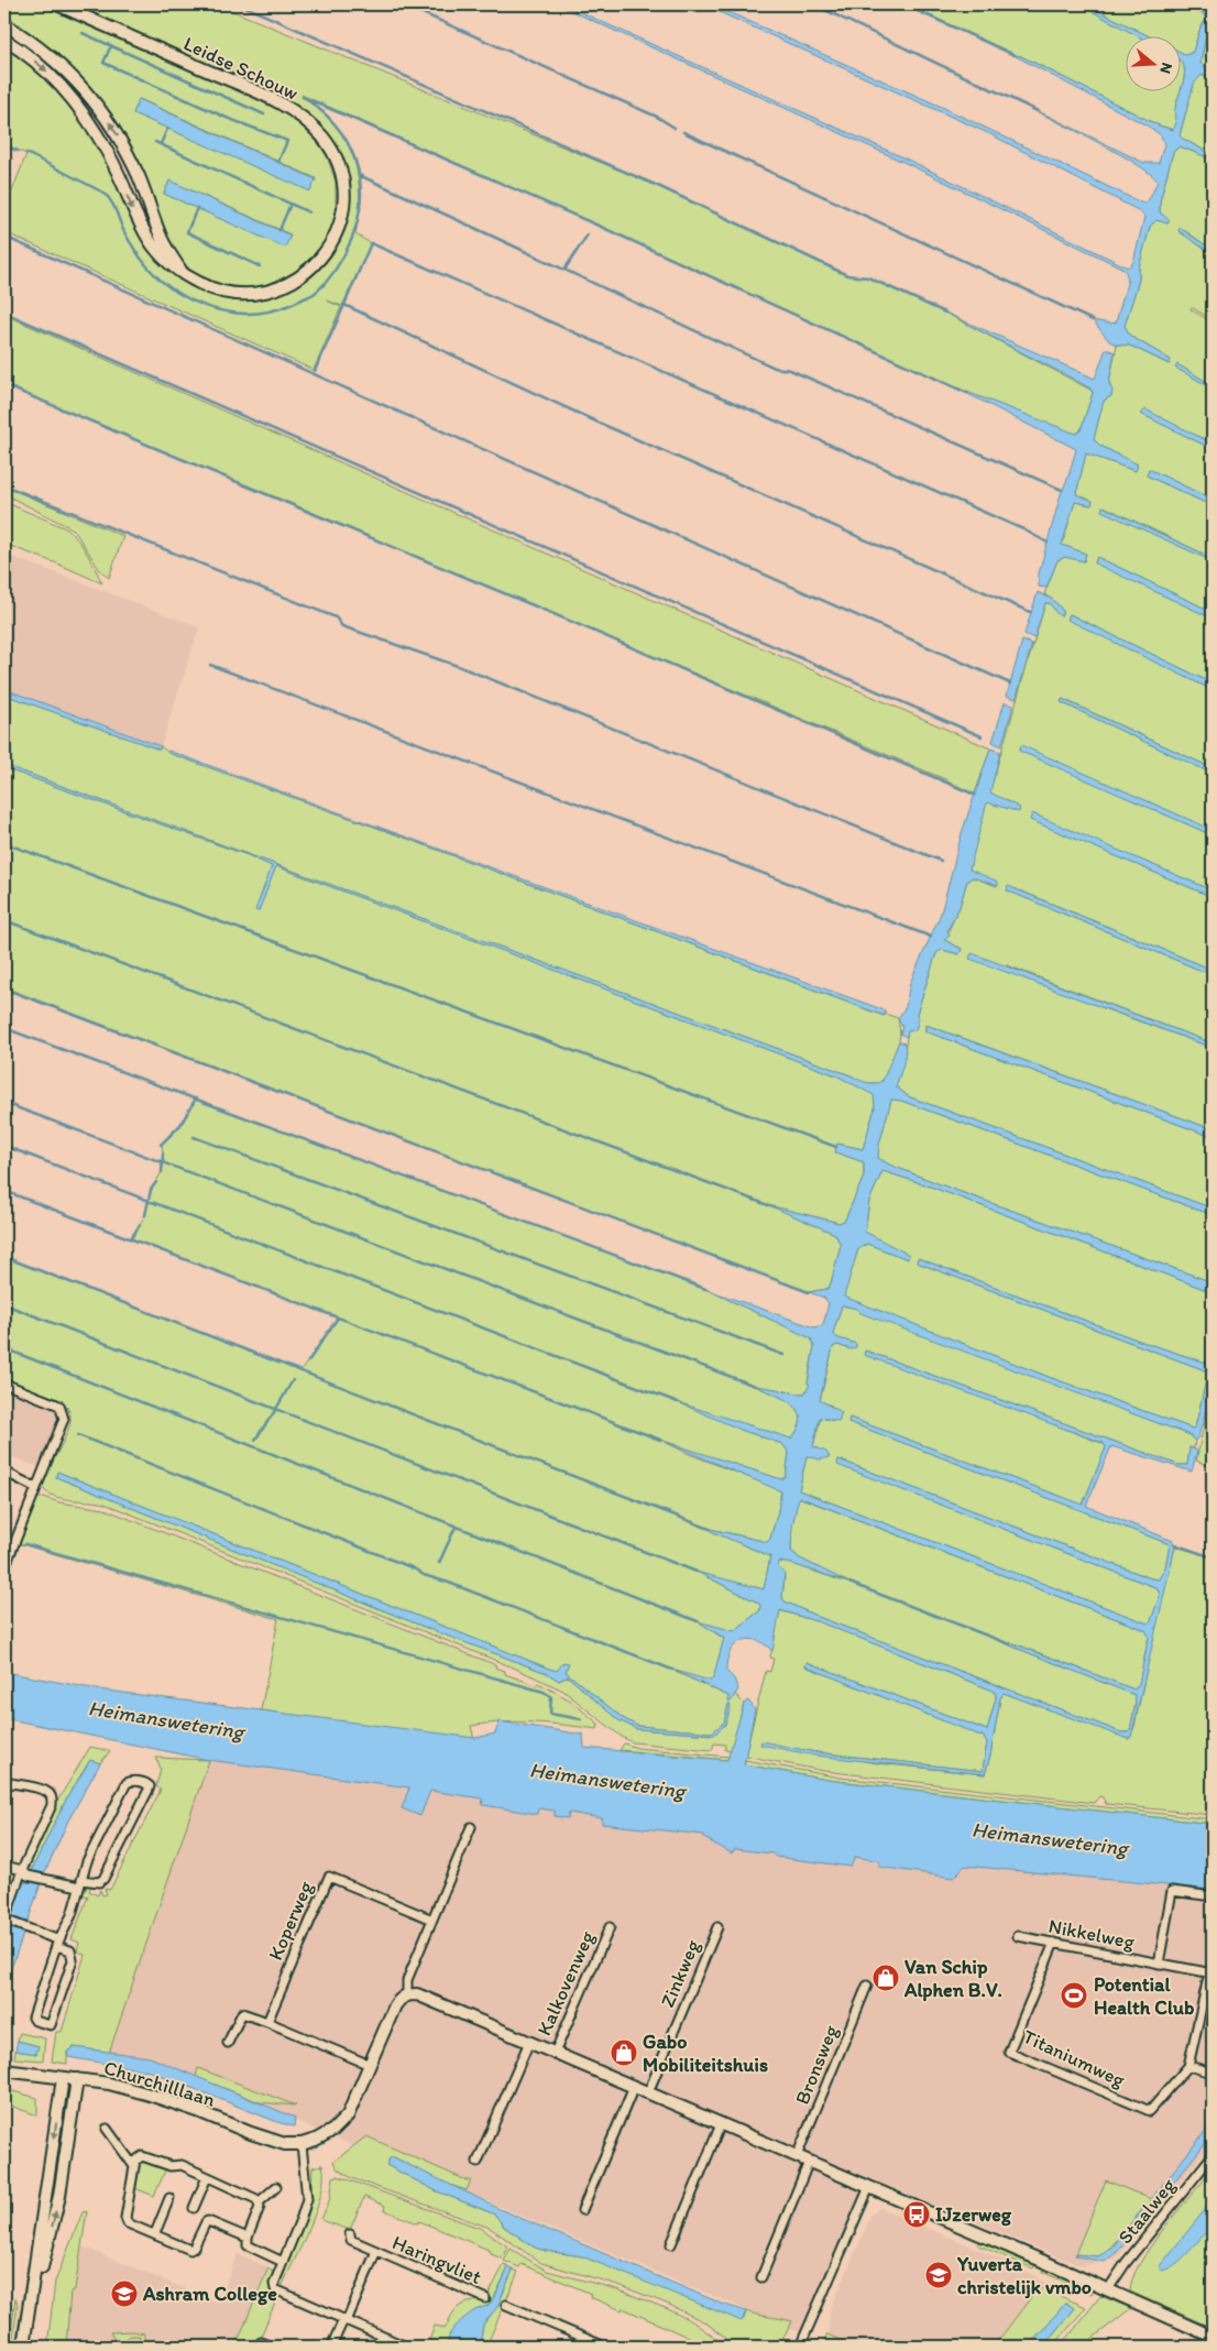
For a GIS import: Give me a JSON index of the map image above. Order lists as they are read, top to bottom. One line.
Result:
{"streets":{"street":["Leidse Schouw","Koperweg","Nikkelweg","Zinkweg","Kalkovenweg","Titaniumweg","Bronsweg","Churchilllaan","Staalweg","Haringvliet"]},"crossings":[["Nikkelweg","Titaniumweg"],["Zinkweg","Kalkovenweg"],["Kalkovenweg","Bronsweg"],["Kalkovenweg","Staalweg"]],"water":["Heimanswetering"],"places":{"shop":["Van Schip Alphen B.V.","Gabo Mobiliteitshuis"],"sports":["Potential Health Club"],"bus stop":["IJzerweg"],"school or university":["Yuverta christelijk vmbo","Ashram College"]},"north":"right"}
